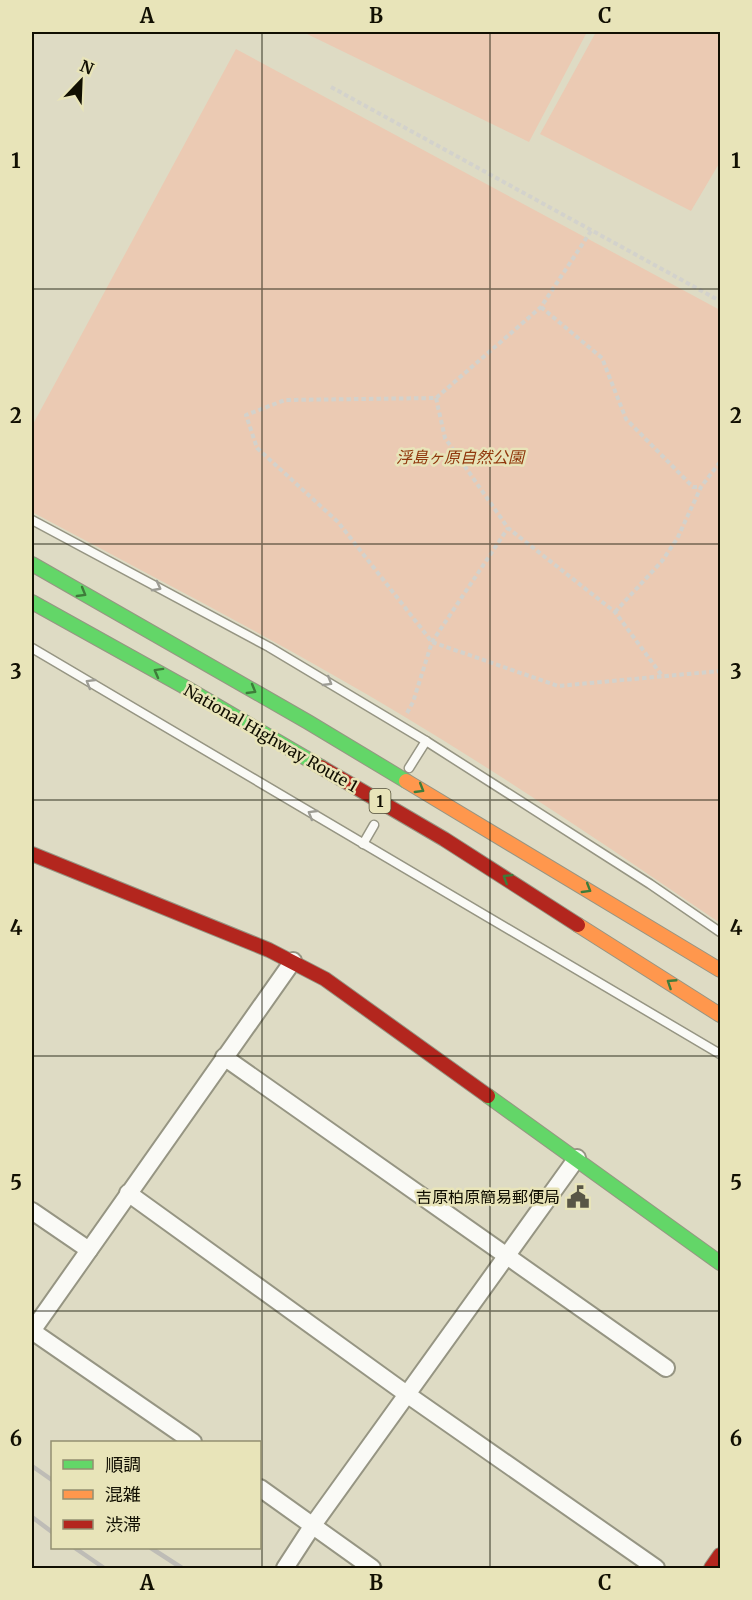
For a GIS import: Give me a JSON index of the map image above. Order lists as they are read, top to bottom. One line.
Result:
{"streets":{"main road":["National Highway Route 1","1"]},"parks":["浮島ヶ原自然公園"],"places":{"public building":["吉原柏原簡易郵便局"]},"legend":["順調","混雑","渋滞"],"north":"top right","grid":{"columns":["A","B","C"],"rows":["1","2","3","4","5","6"]}}
